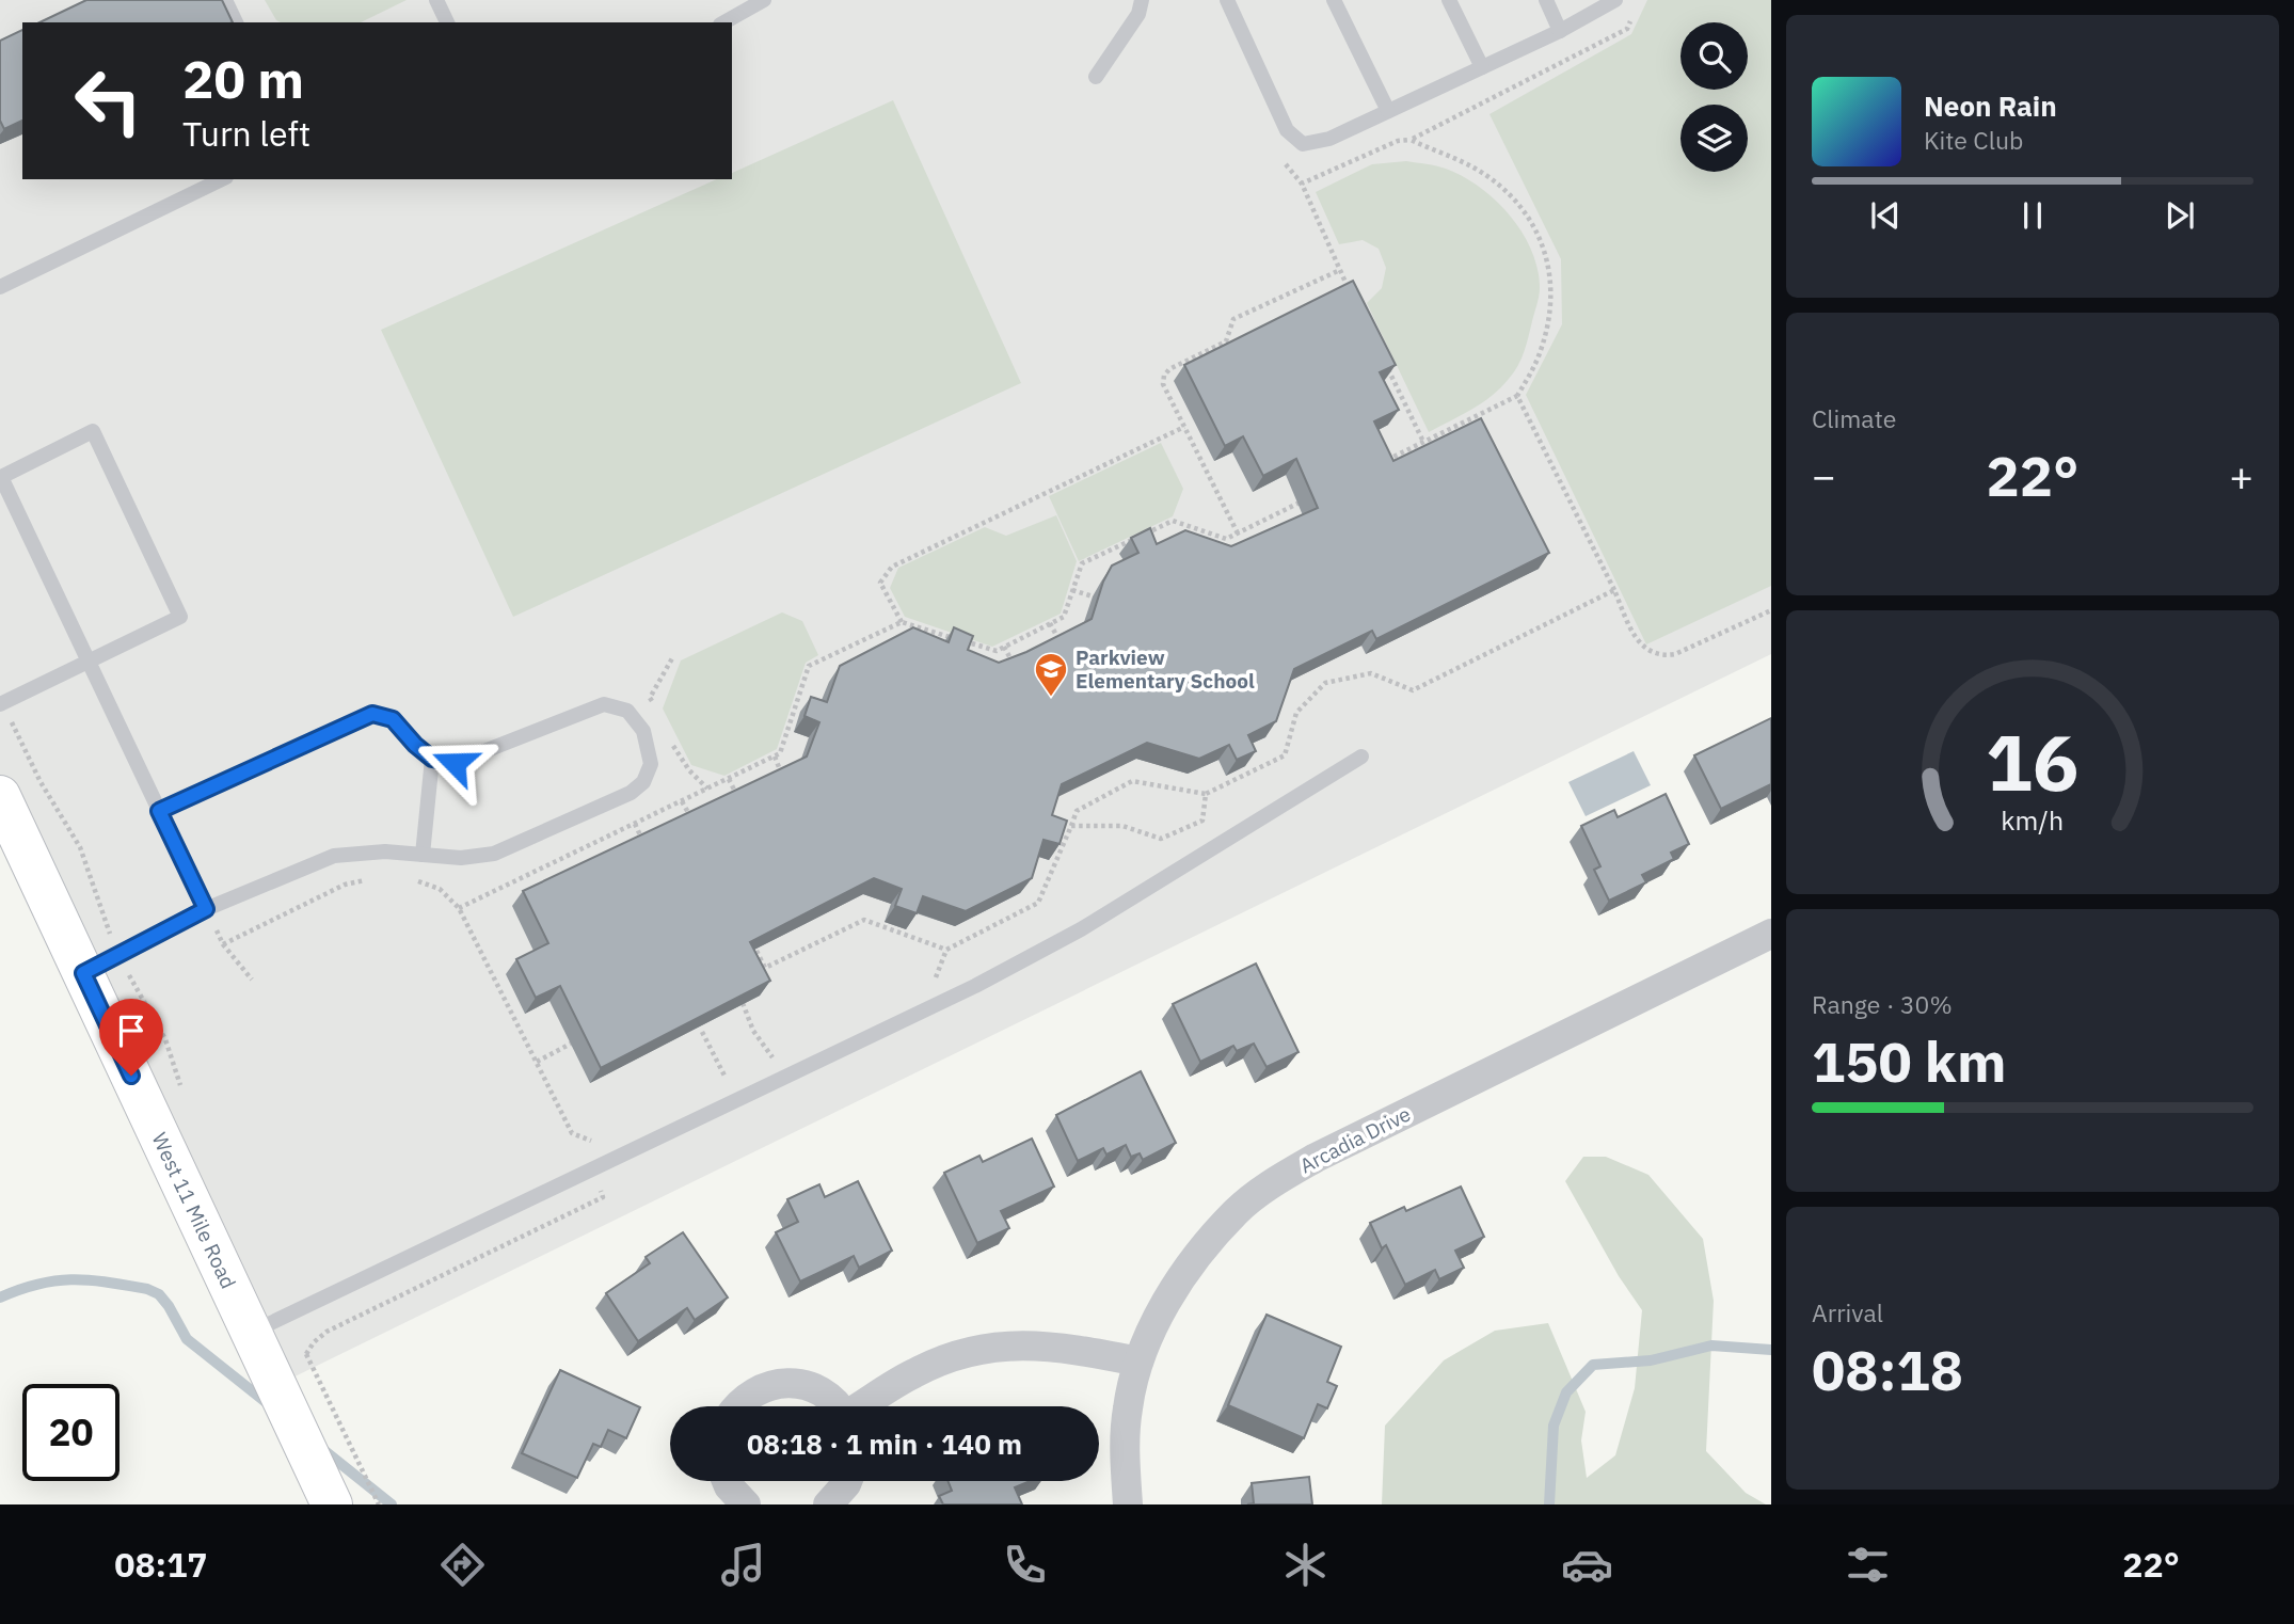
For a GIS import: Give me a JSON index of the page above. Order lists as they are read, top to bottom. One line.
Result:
{"streets":{"street":["Arcadia Drive","West 11 Mile Road"]},"places":{"school or university":["Parkview Elementary School"]},"page":{"turn":["20 m","Turn left"],"song":["Neon Rain","Kite Club"],"tile":["Climate",["Range · 30%","150 km"],["Arrival","08:18"]],"heat":["−","22°","+"],"limit":"20","trip":"08:18 · 1 min · 140 m","tabs":["08:17","22°"],"gauge":["16","km/h"]}}
